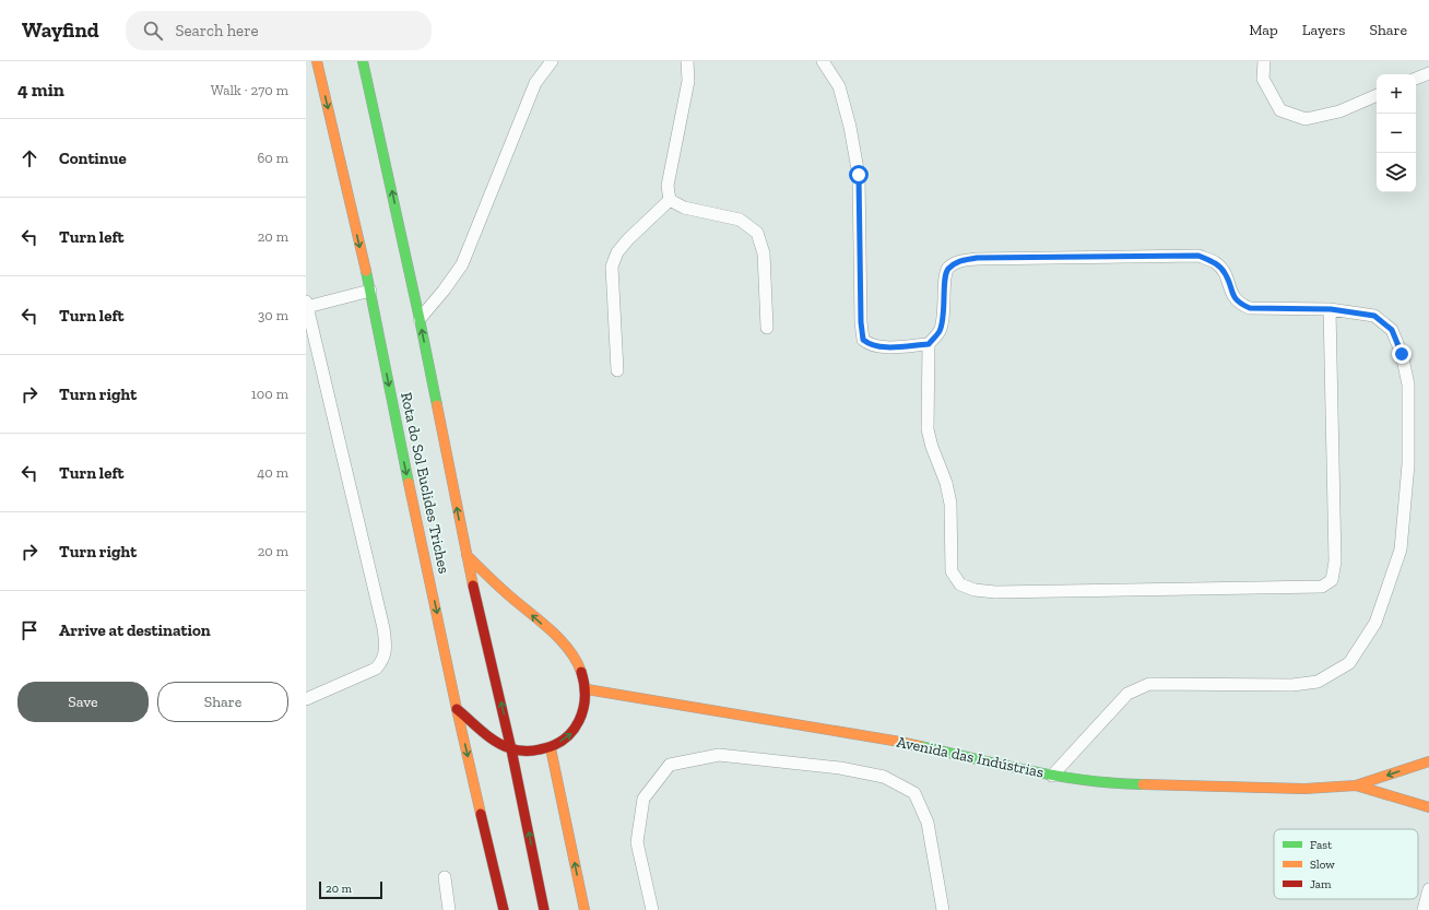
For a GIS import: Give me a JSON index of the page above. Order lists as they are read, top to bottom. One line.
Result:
{"streets":{"main road":["Rota do Sol Euclides Triches","Avenida das Indústrias"]},"legend":["Fast","Slow","Jam"],"scale_bar":"20 m","page":{"header":"Wayfind","search":"Search here","nav":["Map","Layers","Share"],"heading":["4 min","Walk · 270 m"],"map_buttons":["+","−"],"list":[["Continue","60 m"],["Turn left","20 m"],["Turn left","30 m"],["Turn right","100 m"],["Turn left","40 m"],["Turn right","20 m"],"Arrive at destination"],"buttons":["Save","Share"],"scale":"20 m"}}
